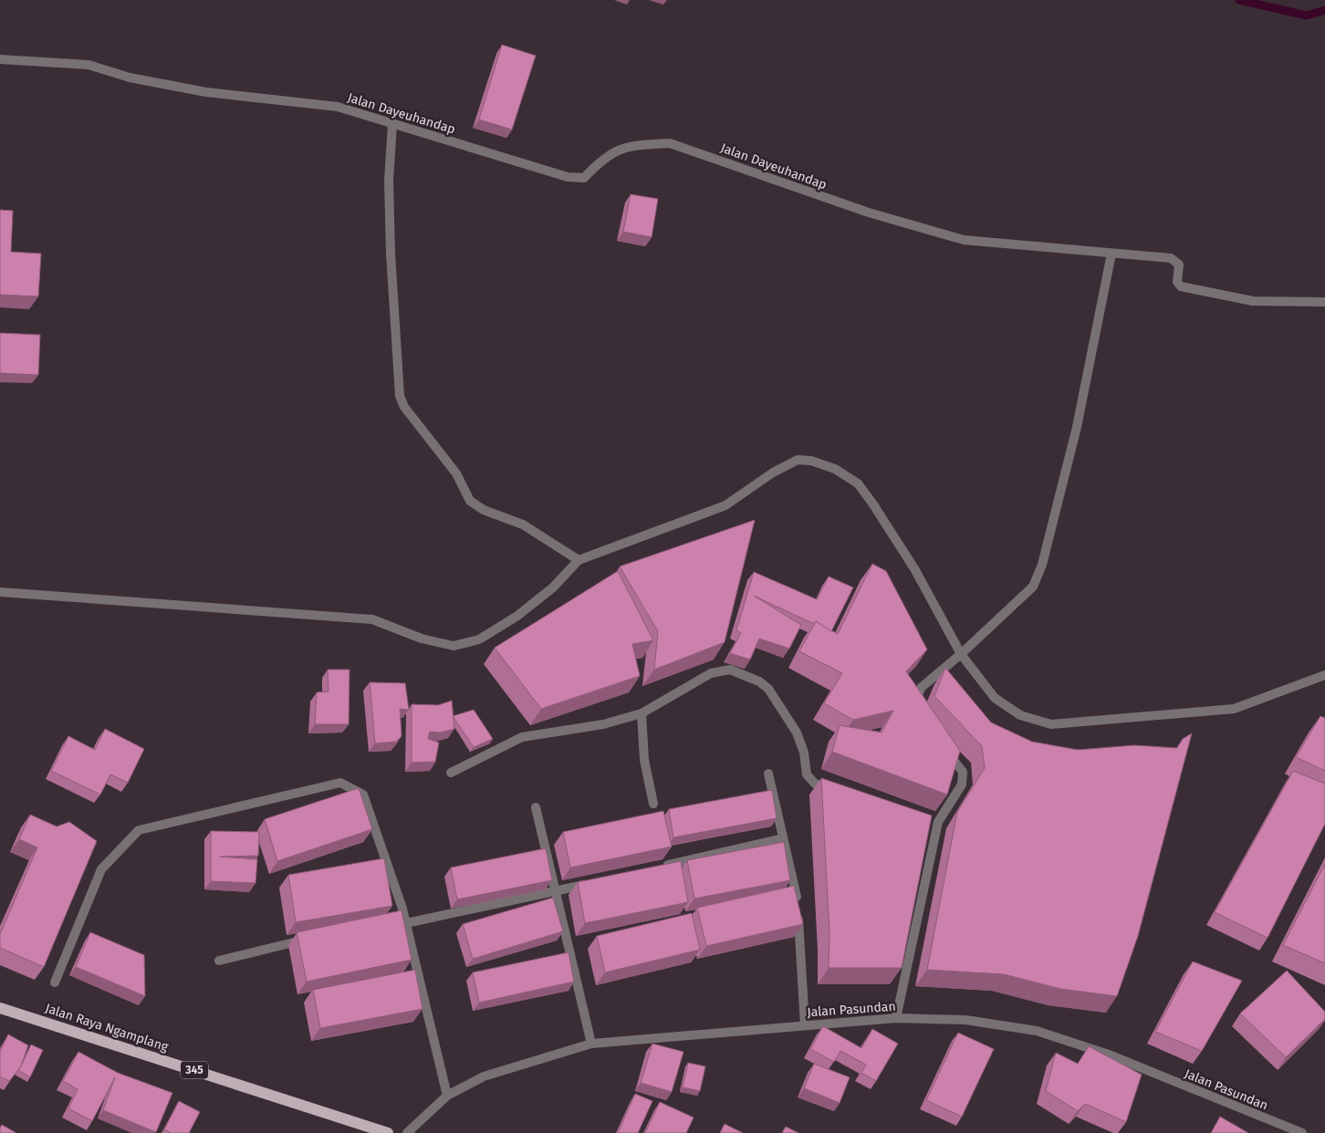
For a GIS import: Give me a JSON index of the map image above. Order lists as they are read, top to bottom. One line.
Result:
{"streets":{"main road":["Jalan Raya Ngamplang","345"],"street":["Jalan Dayeuhandap","Jalan Pasundan"]}}
